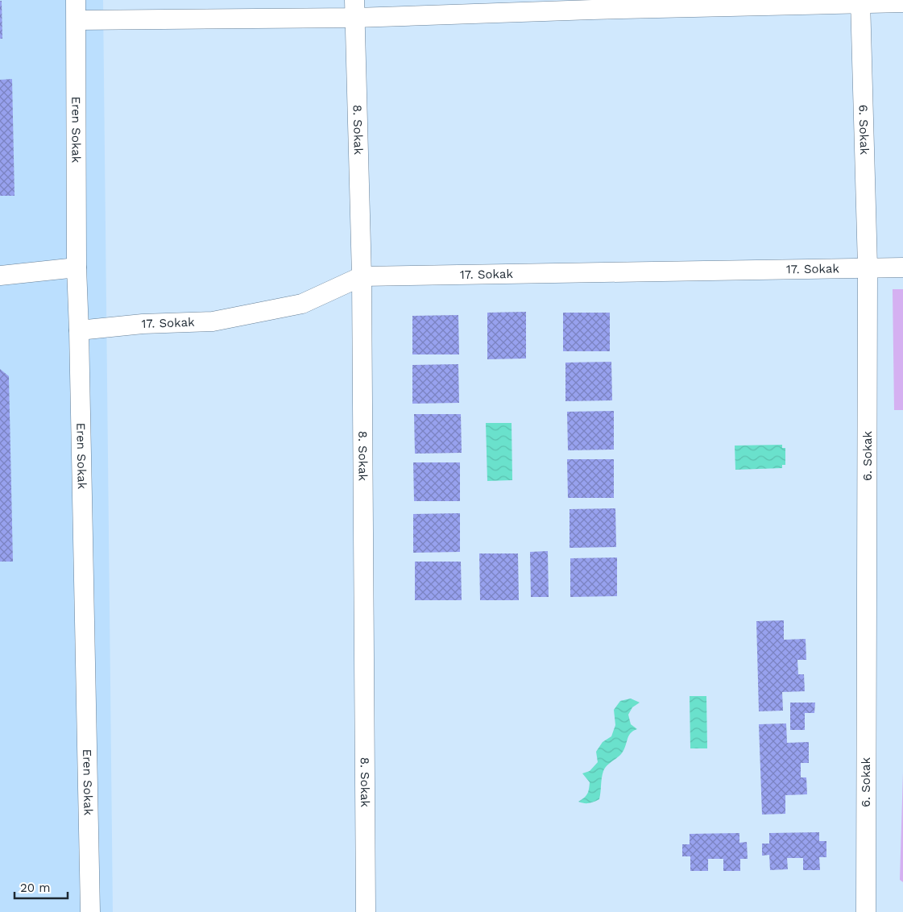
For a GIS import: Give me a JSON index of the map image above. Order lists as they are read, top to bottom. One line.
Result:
{"streets":{"street":["Eren Sokak","8. Sokak","6. Sokak","17. Sokak"]},"crossings":[["Eren Sokak","17. Sokak"],["8. Sokak","17. Sokak"],["6. Sokak","17. Sokak"]],"scale_bar":"20 m"}
